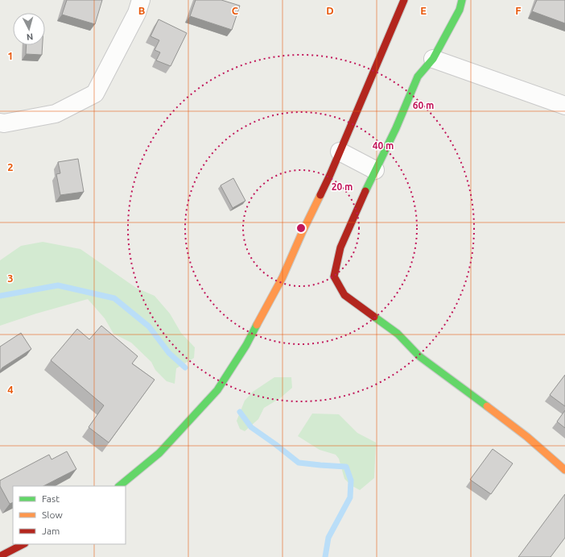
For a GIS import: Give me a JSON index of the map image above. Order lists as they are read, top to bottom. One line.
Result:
{"legend":["Fast","Slow","Jam"],"north":"bottom","grid":{"columns":["B","C","D","E","F"],"rows":["1","2","3","4"]},"rings":["60 m","40 m","20 m"]}
